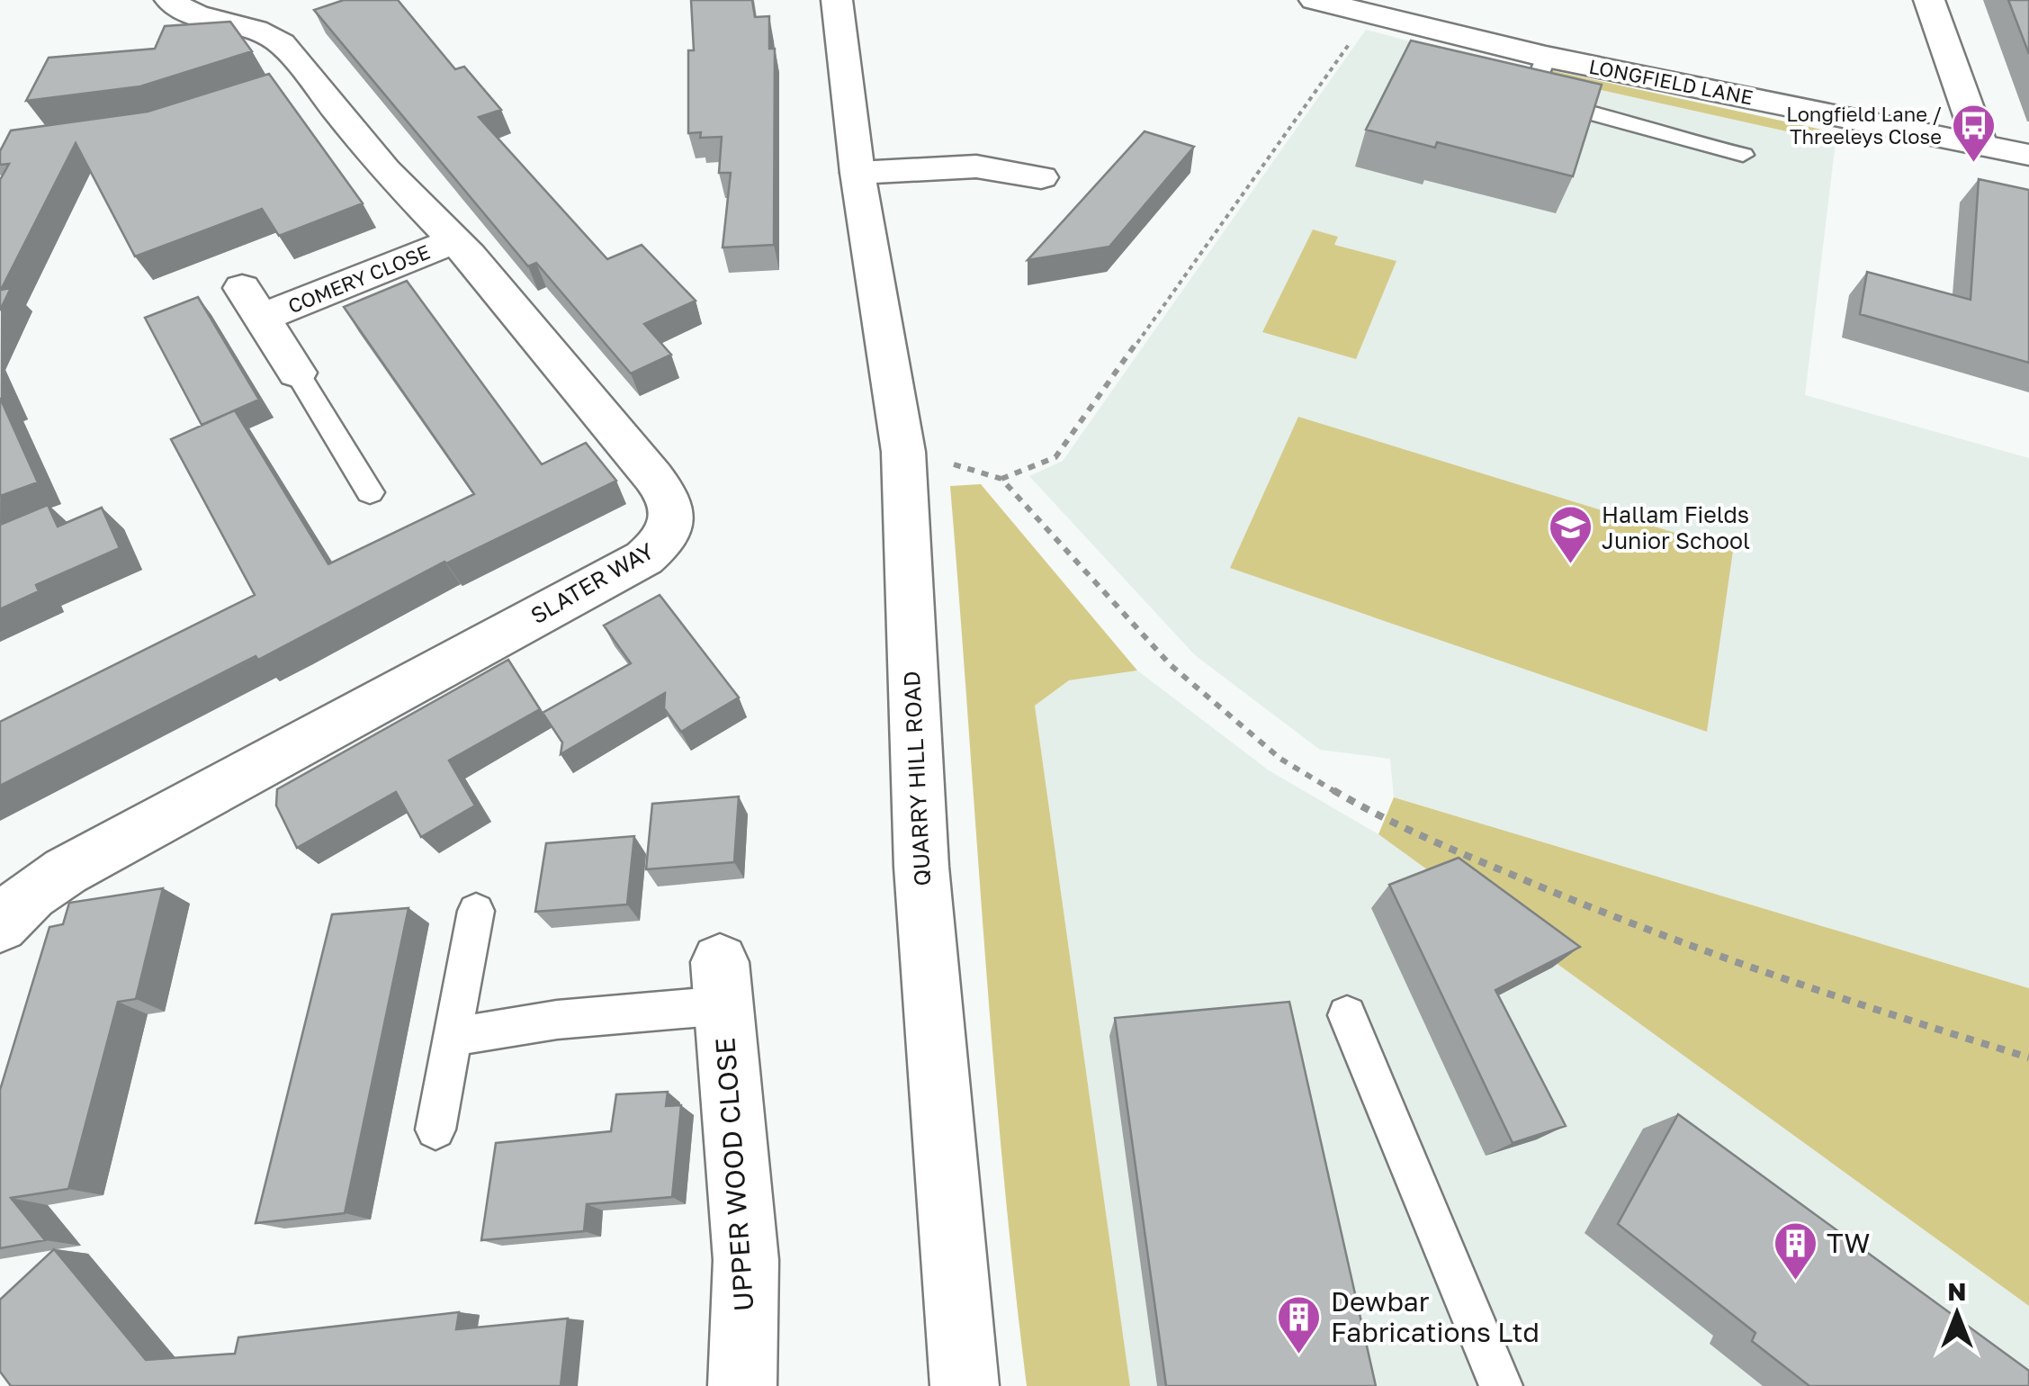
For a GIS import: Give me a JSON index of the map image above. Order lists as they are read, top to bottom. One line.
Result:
{"streets":{"street":["LONGFIELD LANE","COMERY CLOSE","SLATER WAY","QUARRY HILL ROAD","UPPER WOOD CLOSE"]},"crossings":[["COMERY CLOSE","SLATER WAY"]],"places":{"bus stop":["Longfield Lane / Threeleys Close"],"school or university":["Hallam Fields Junior School"],"building":["TW","Dewbar Fabrications Ltd"]},"north":"top"}
